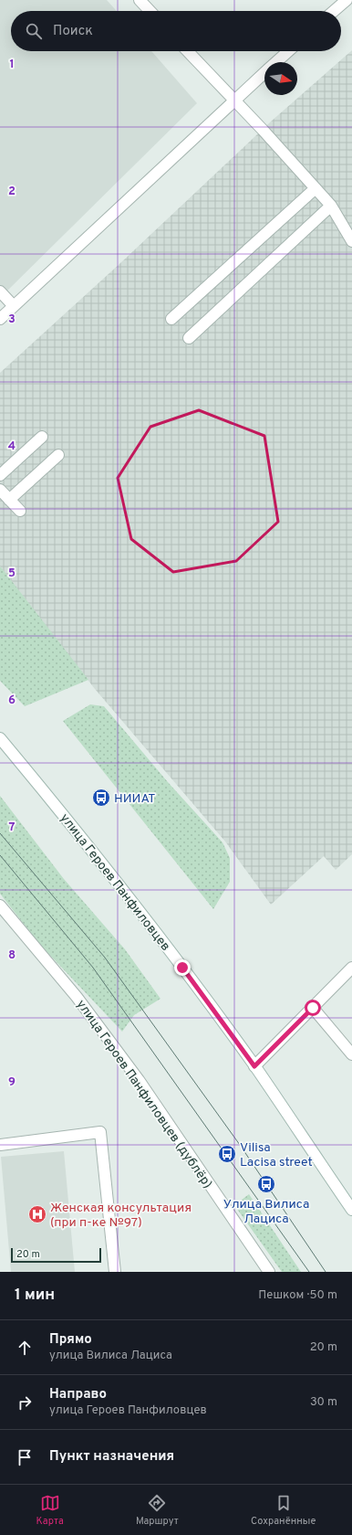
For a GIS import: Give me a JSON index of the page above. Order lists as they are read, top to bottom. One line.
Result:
{"streets":{"street":["улица Героев Панфиловцев","улица Героев Панфиловцев (дублёр)"]},"places":{"bus stop":["НИИАТ","Vilisa Lacisa street","Улица Вилиса Лациса"],"hospital":["Женская консультация (при п-ке №97)"]},"scale_bar":"20 m","north":"right","page":{"search":"Поиск","scale":"20 m","heading":["1 мин","Пешком · 50 m"],"list":[["Прямо","улица Вилиса Лациса","20 m"],["Направо","улица Героев Панфиловцев","30 m"],"Пункт назначения"],"nav":["Карта","Маршрут","Сохранённые"]},"grid":{"rows":["1","2","3","4","5","6","7","8","9"]}}
